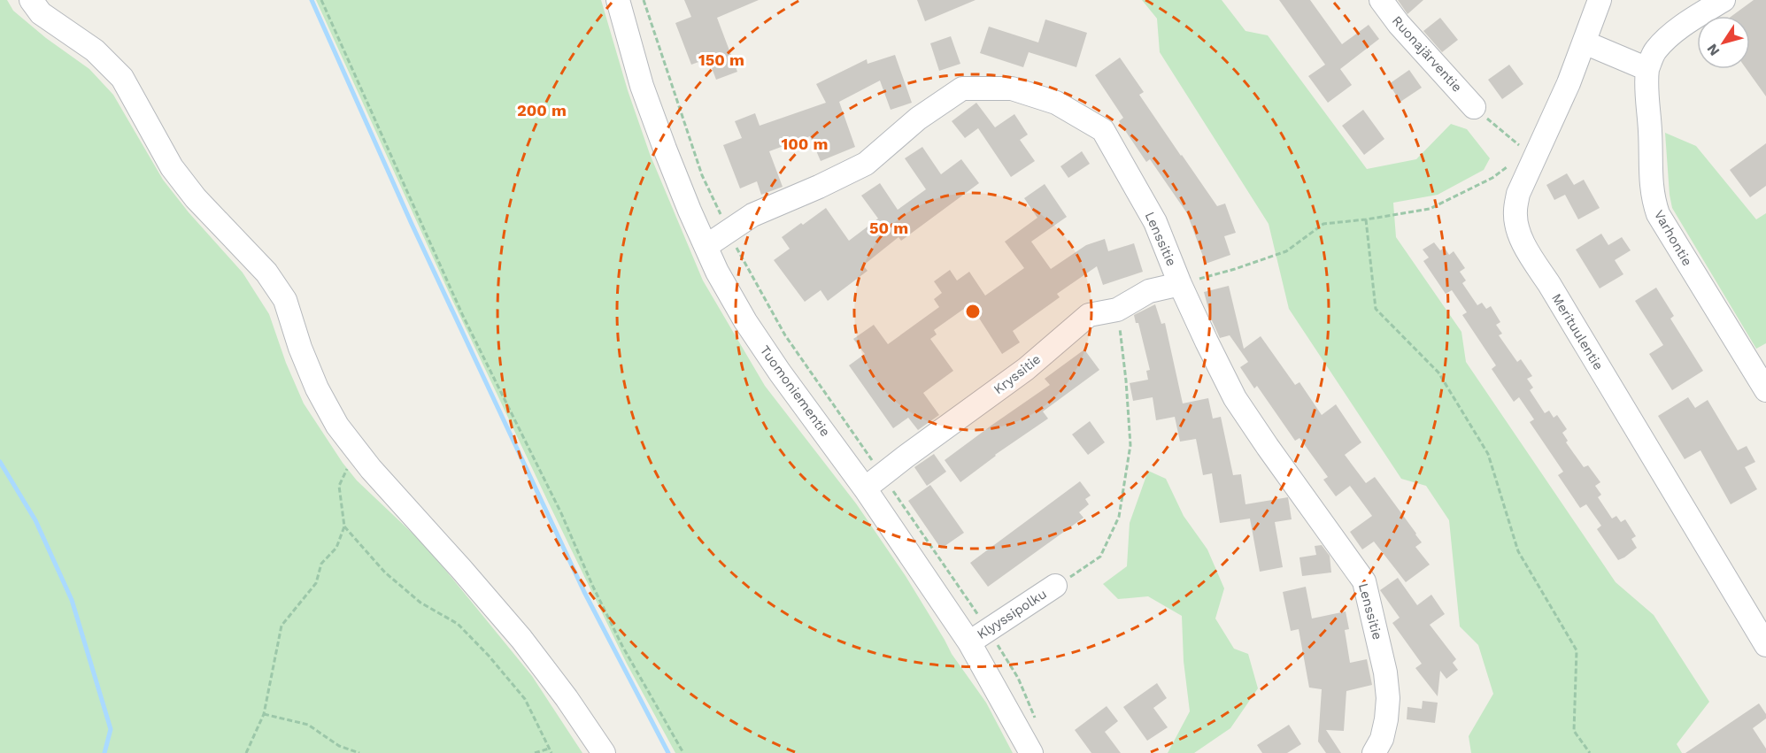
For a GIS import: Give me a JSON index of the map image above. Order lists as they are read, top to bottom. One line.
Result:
{"streets":{"street":["Ruonajärventie","Varhontie","Lenssitie","Merituulentie","Kryssitie","Tuomoniementie","Klyyssipolku"]},"crossings":[["Lenssitie","Kryssitie"],["Lenssitie","Tuomoniementie"],["Kryssitie","Tuomoniementie"],["Tuomoniementie","Klyyssipolku"]],"north":"bottom left","rings":["150 m","200 m","100 m","50 m"]}
